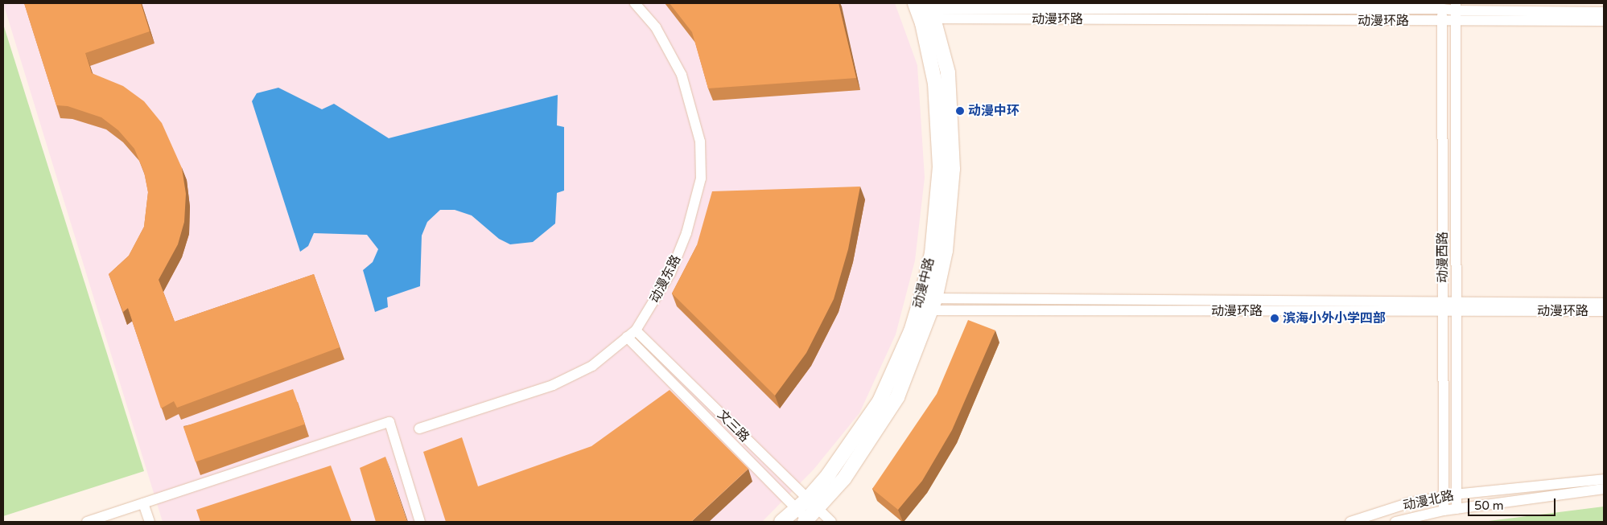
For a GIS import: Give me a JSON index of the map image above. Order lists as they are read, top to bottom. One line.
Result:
{"streets":{"street":["动漫环路","动漫西路","动漫东路","动漫中路","文三路","动漫北路"]},"crossings":[["动漫环路","动漫西路"],["动漫环路","动漫中路"],["动漫西路","动漫北路"],["动漫东路","文三路"],["动漫中路","文三路"]],"places":["动漫中环","滨海小外小学四部"],"scale_bar":"50 m"}
